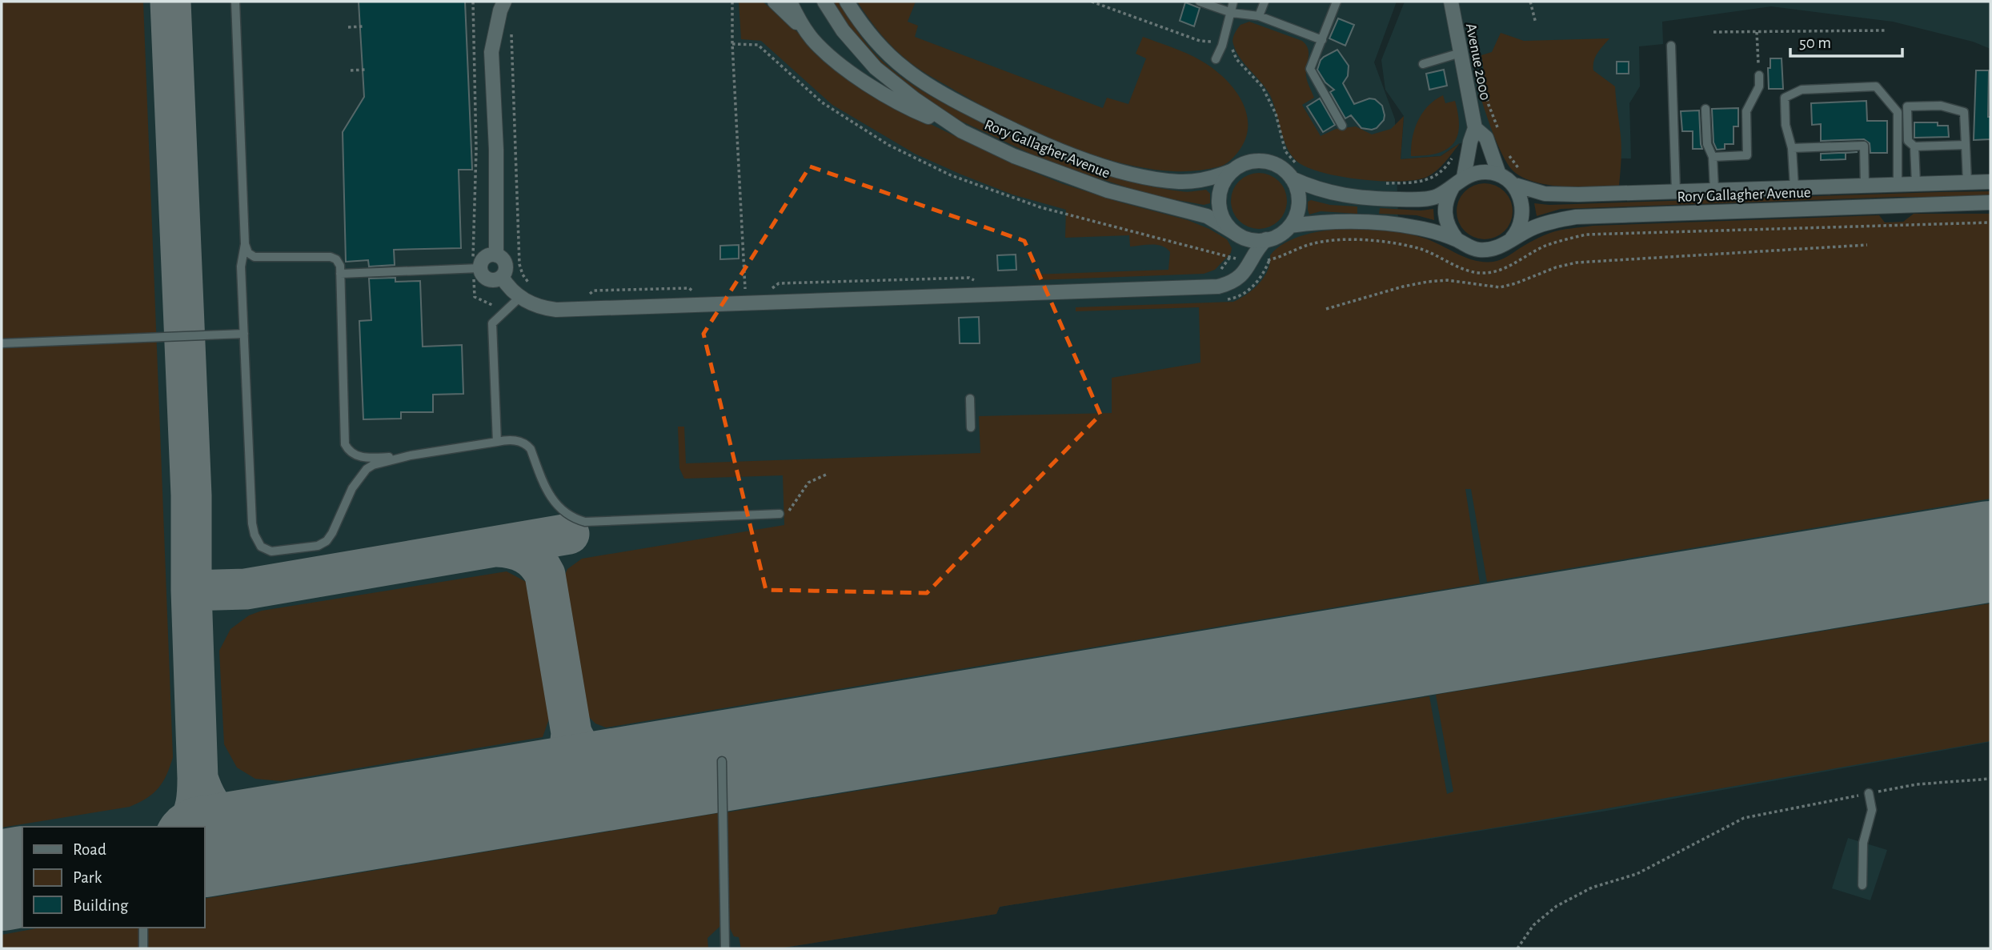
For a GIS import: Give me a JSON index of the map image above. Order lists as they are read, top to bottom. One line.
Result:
{"streets":{"street":["Avenue 2000","Rory Gallagher Avenue"]},"legend":["Road","Park","Building"],"scale_bar":"50 m"}
